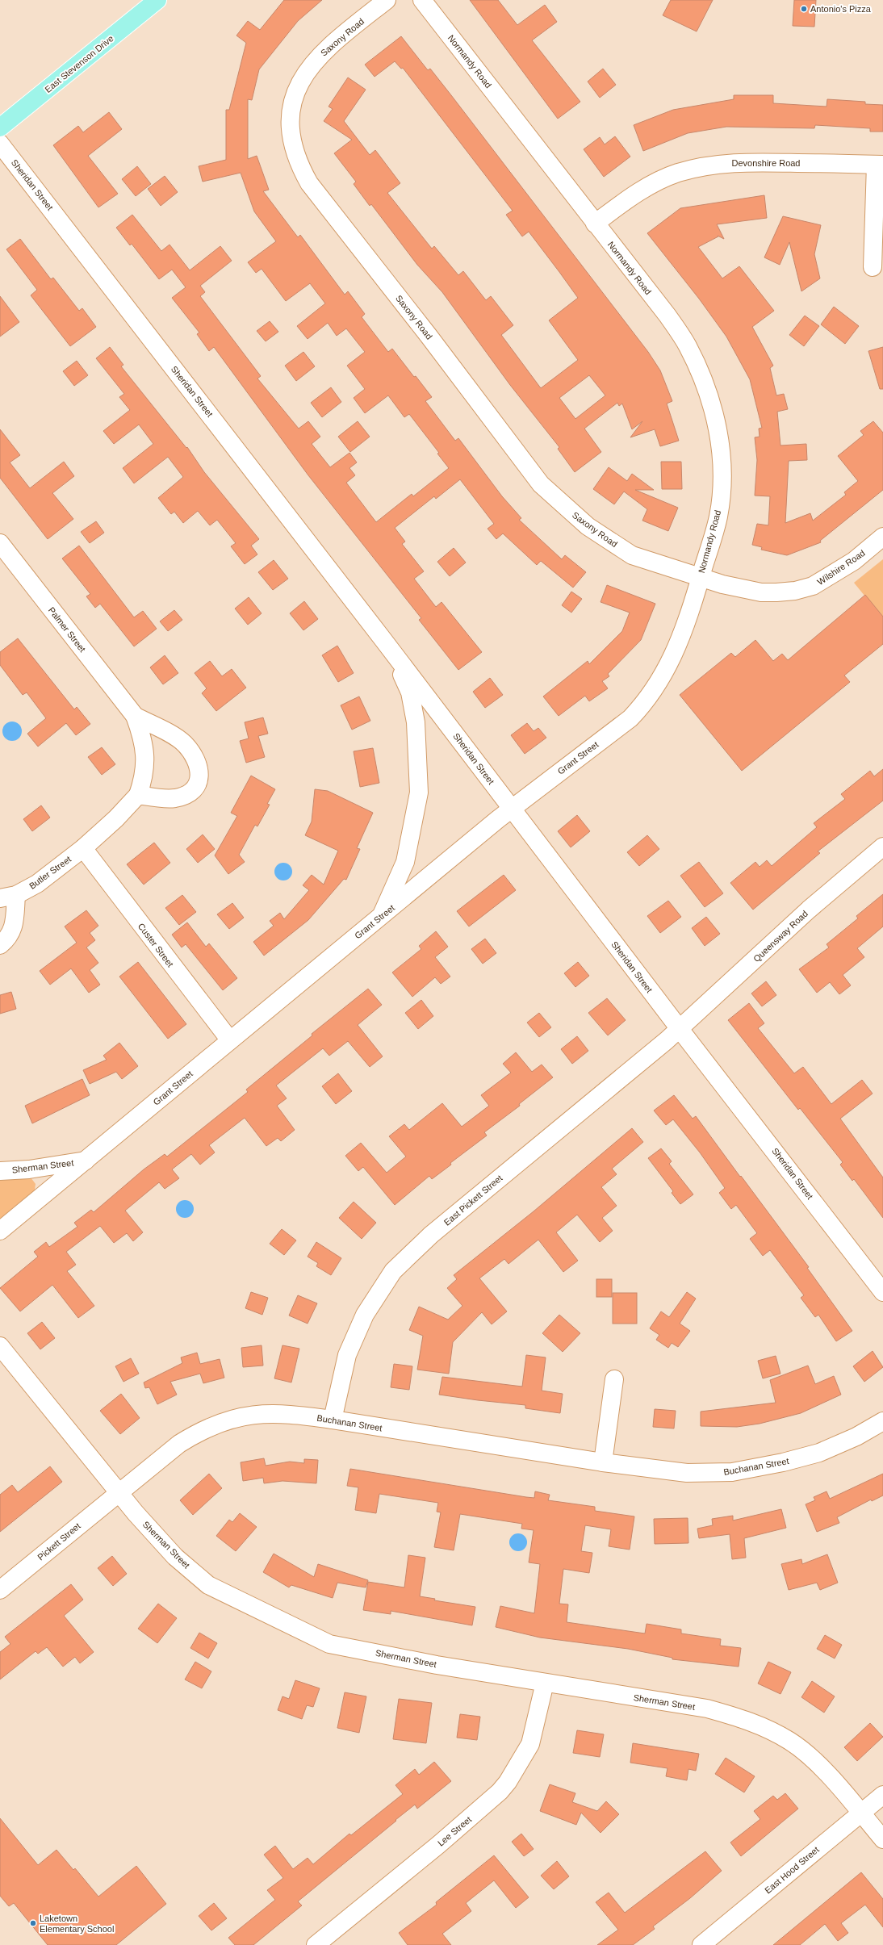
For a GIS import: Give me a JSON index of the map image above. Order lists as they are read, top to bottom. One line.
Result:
{"streets":{"main road":["East Stevenson Drive"],"street":["Saxony Road","Normandy Road","Devonshire Road","Sheridan Street","Wilshire Road","Palmer Street","Grant Street","Butler Street","Queensway Road","Custer Street","Sherman Street","East Pickett Street","Buchanan Street","Pickett Street","Lee Street","East Hood Street"]},"crossings":[["Saxony Road","Normandy Road"],["Saxony Road","Wilshire Road"],["Saxony Road","Grant Street"],["Normandy Road","Devonshire Road"],["Normandy Road","Wilshire Road"],["Normandy Road","Grant Street"],["Sheridan Street","Grant Street"],["Sheridan Street","Queensway Road"],["Sheridan Street","East Pickett Street"],["Wilshire Road","Grant Street"],["Palmer Street","Butler Street"],["Palmer Street","Custer Street"],["Grant Street","Custer Street"],["Grant Street","Sherman Street"],["Butler Street","Custer Street"],["Queensway Road","East Pickett Street"],["Sherman Street","Buchanan Street"],["Sherman Street","Pickett Street"],["Sherman Street","Lee Street"],["Sherman Street","East Hood Street"],["East Pickett Street","Buchanan Street"],["Buchanan Street","Pickett Street"]],"places":["Antonio's Pizza","Laketown Elementary School"]}
